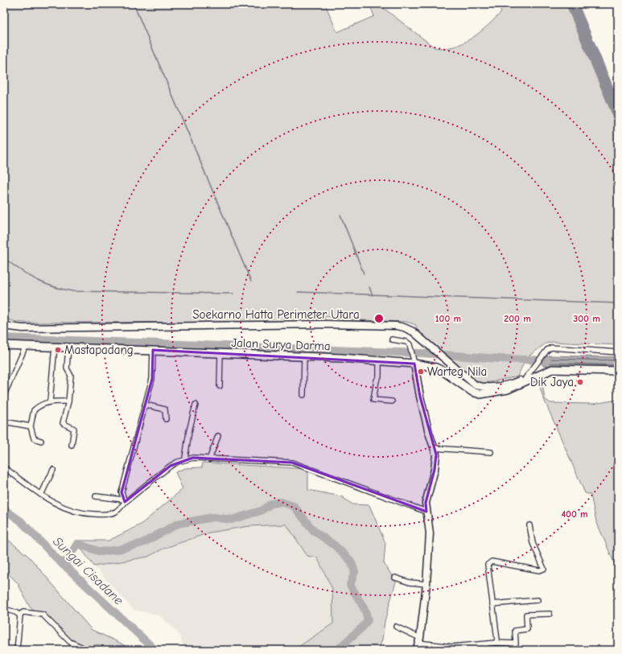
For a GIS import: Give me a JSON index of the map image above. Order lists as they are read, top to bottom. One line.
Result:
{"streets":{"main road":["Soekarno Hatta Perimeter Utara","Jalan Surya Darma"]},"crossings":[["Soekarno Hatta Perimeter Utara","Jalan Surya Darma"]],"water":["Sungai Cisadane"],"places":["Mastapadang","Warteg Nila","Dik Jaya"],"rings":["100 m","200 m","300 m","400 m"]}
